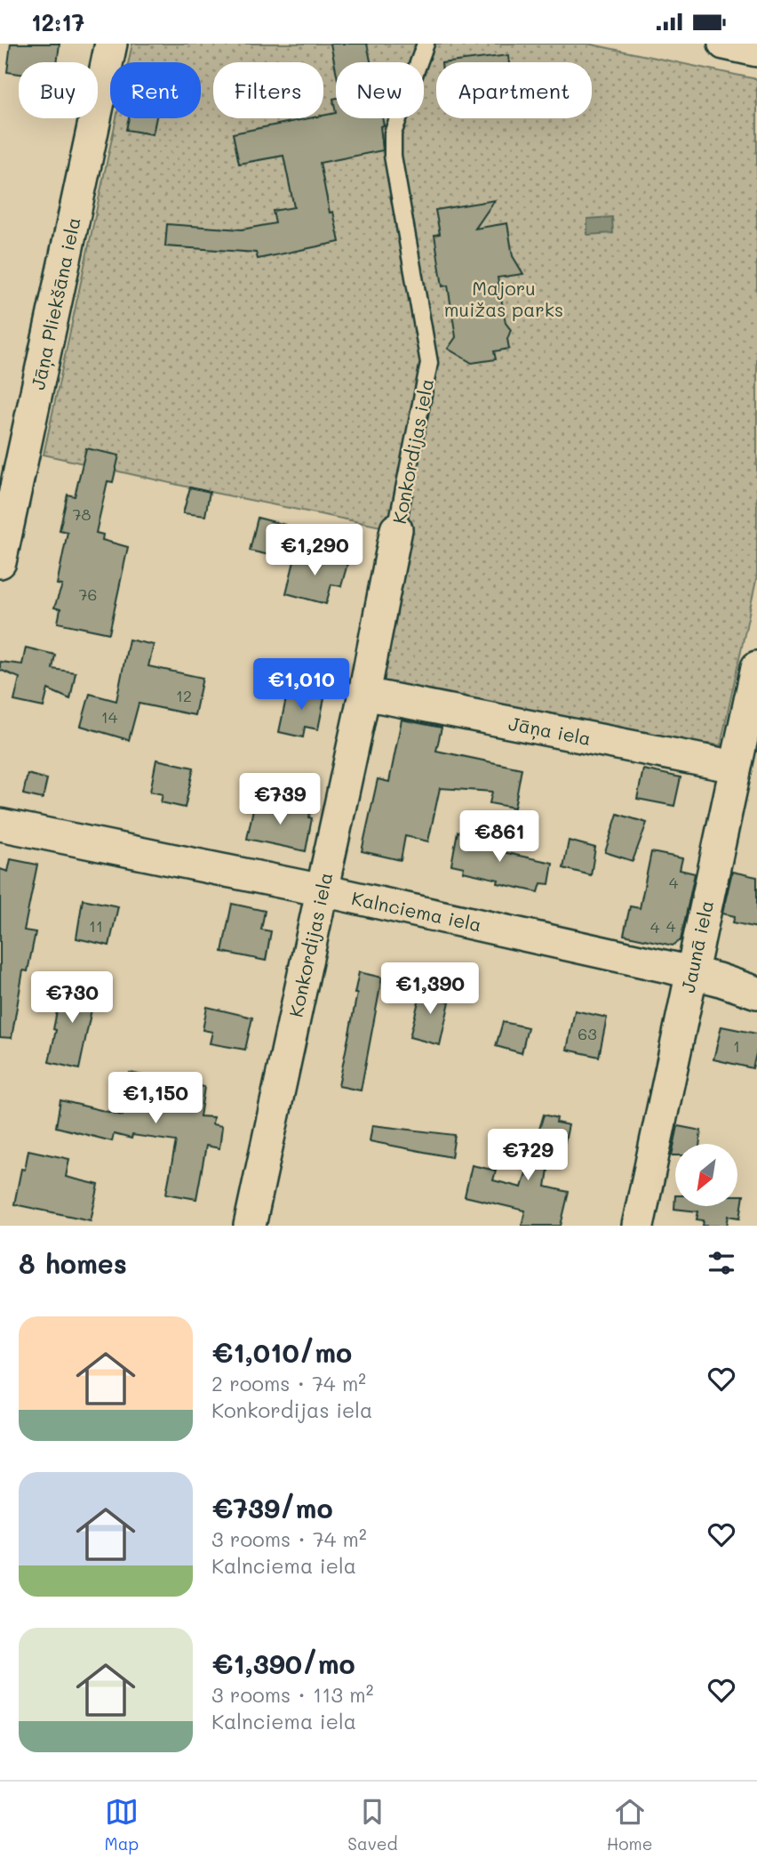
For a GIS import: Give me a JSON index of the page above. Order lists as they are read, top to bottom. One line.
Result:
{"streets":{"street":["Jāņa Pliekšāna iela","Konkordijas iela","Jāņa iela","Kalnciema iela","Jaunā iela"]},"crossings":[["Konkordijas iela","Jāņa iela"],["Konkordijas iela","Kalnciema iela"],["Jāņa iela","Jaunā iela"],["Kalnciema iela","Jaunā iela"]],"parks":["Majoru muižas parks"],"house_numbers":["78","76","12","14","4","11","4","4","63","1"],"north":"bottom left","page":{"status":"12:17","chip":["Buy","Rent","Filters","New","Apartment"],"price":["€1,290","€1,010","€739","€861","€1,390","€730","€1,150","€729"],"heading":"8 homes","list":[{"name":"€1,010/mo","note":"2 rooms · 74 m² · Konkordijas iela"},{"name":"€739/mo","note":"3 rooms · 74 m² · Kalnciema iela"},{"name":"€1,390/mo","note":"3 rooms · 113 m² · Kalnciema iela"}],"tabs":["Map","Saved","Home"]}}
